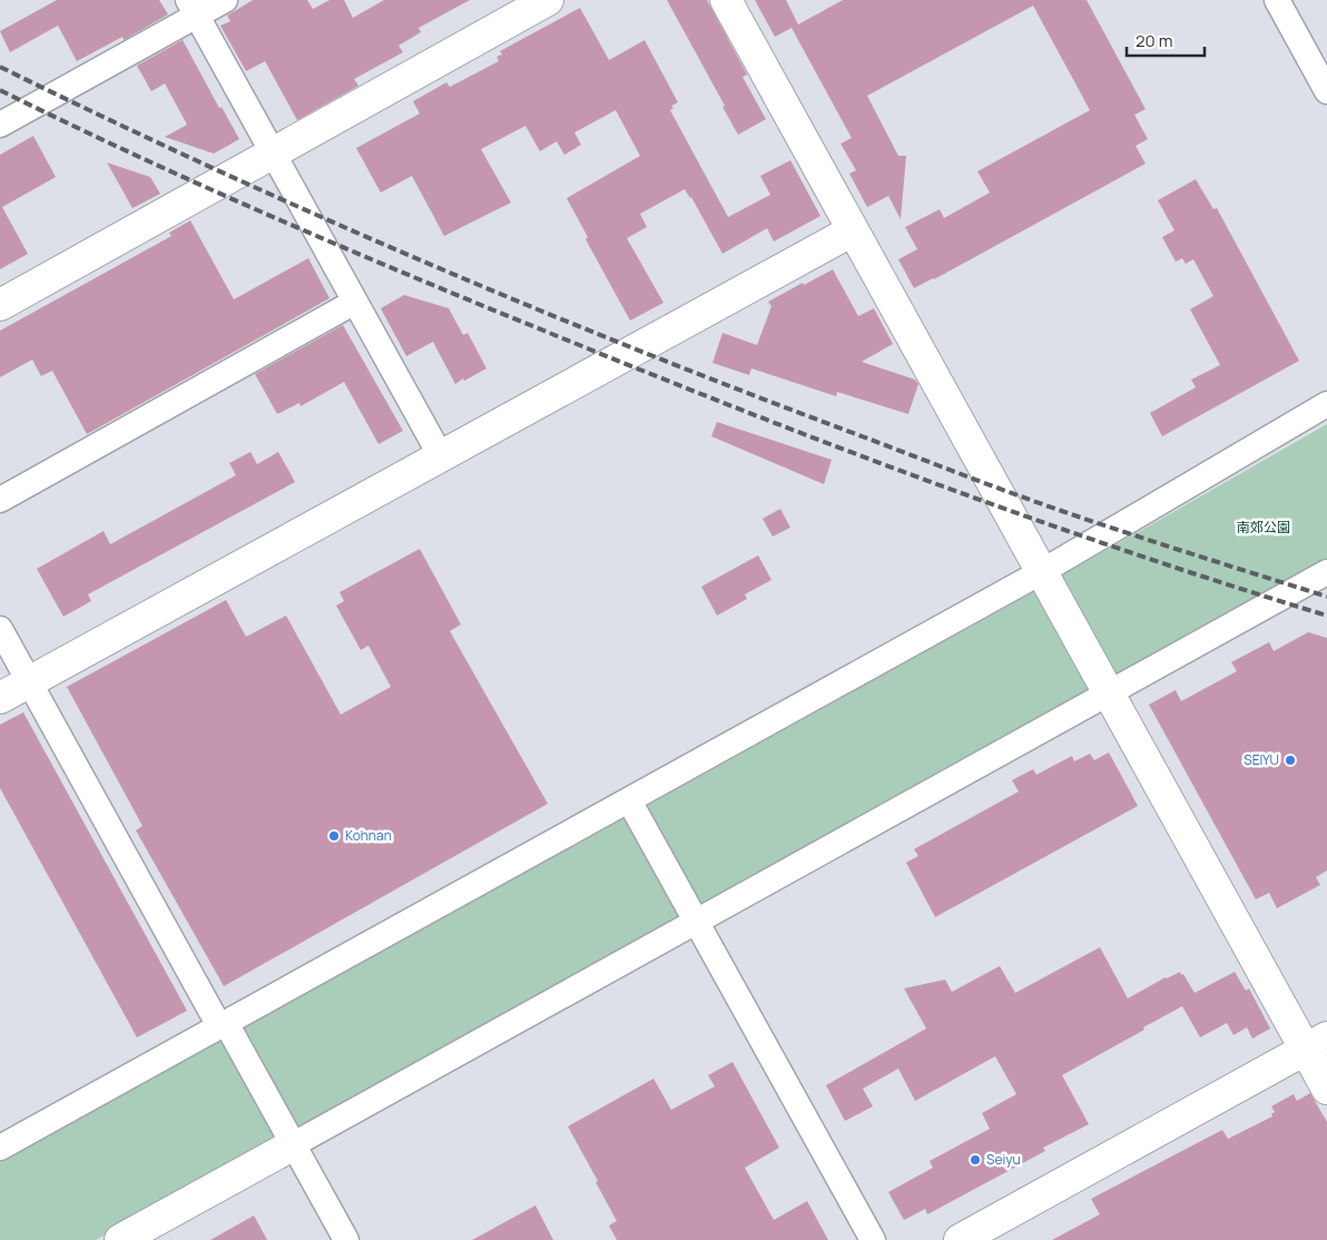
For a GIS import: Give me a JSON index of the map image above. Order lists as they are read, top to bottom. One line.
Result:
{"parks":["南郊公園"],"places":["SEIYU","Kohnan","Seiyu"],"scale_bar":"20 m"}
